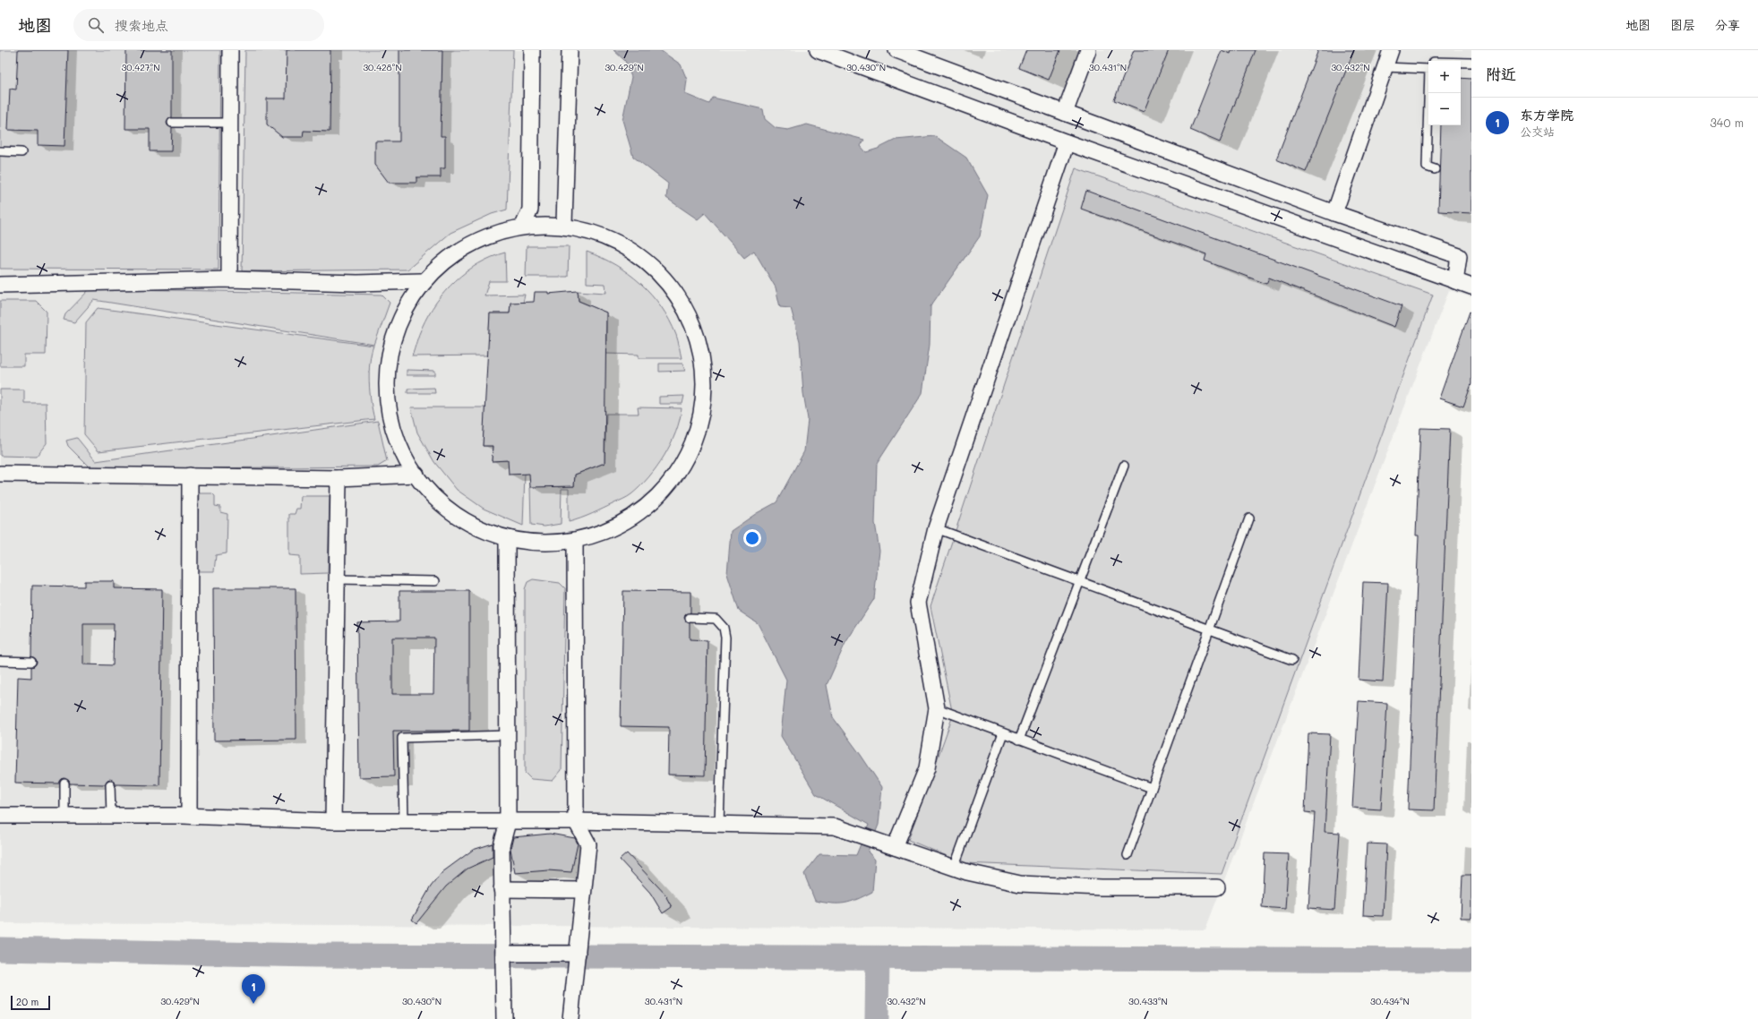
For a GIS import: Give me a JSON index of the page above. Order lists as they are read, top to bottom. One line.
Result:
{"scale_bar":"20 m","page":{"header":"地图","search":"搜索地点","nav":["地图","图层","分享"],"heading":"附近","map_buttons":["+","−"],"list":[{"mark":"1","name":"东方学院","note":"公交站","value":"340 m"}],"pins":"1","scale":"20 m"},"coordinates":["30.427°N","30.428°N","30.429°N","30.430°N","30.431°N","30.432°N","30.433°N","30.434°N"]}
